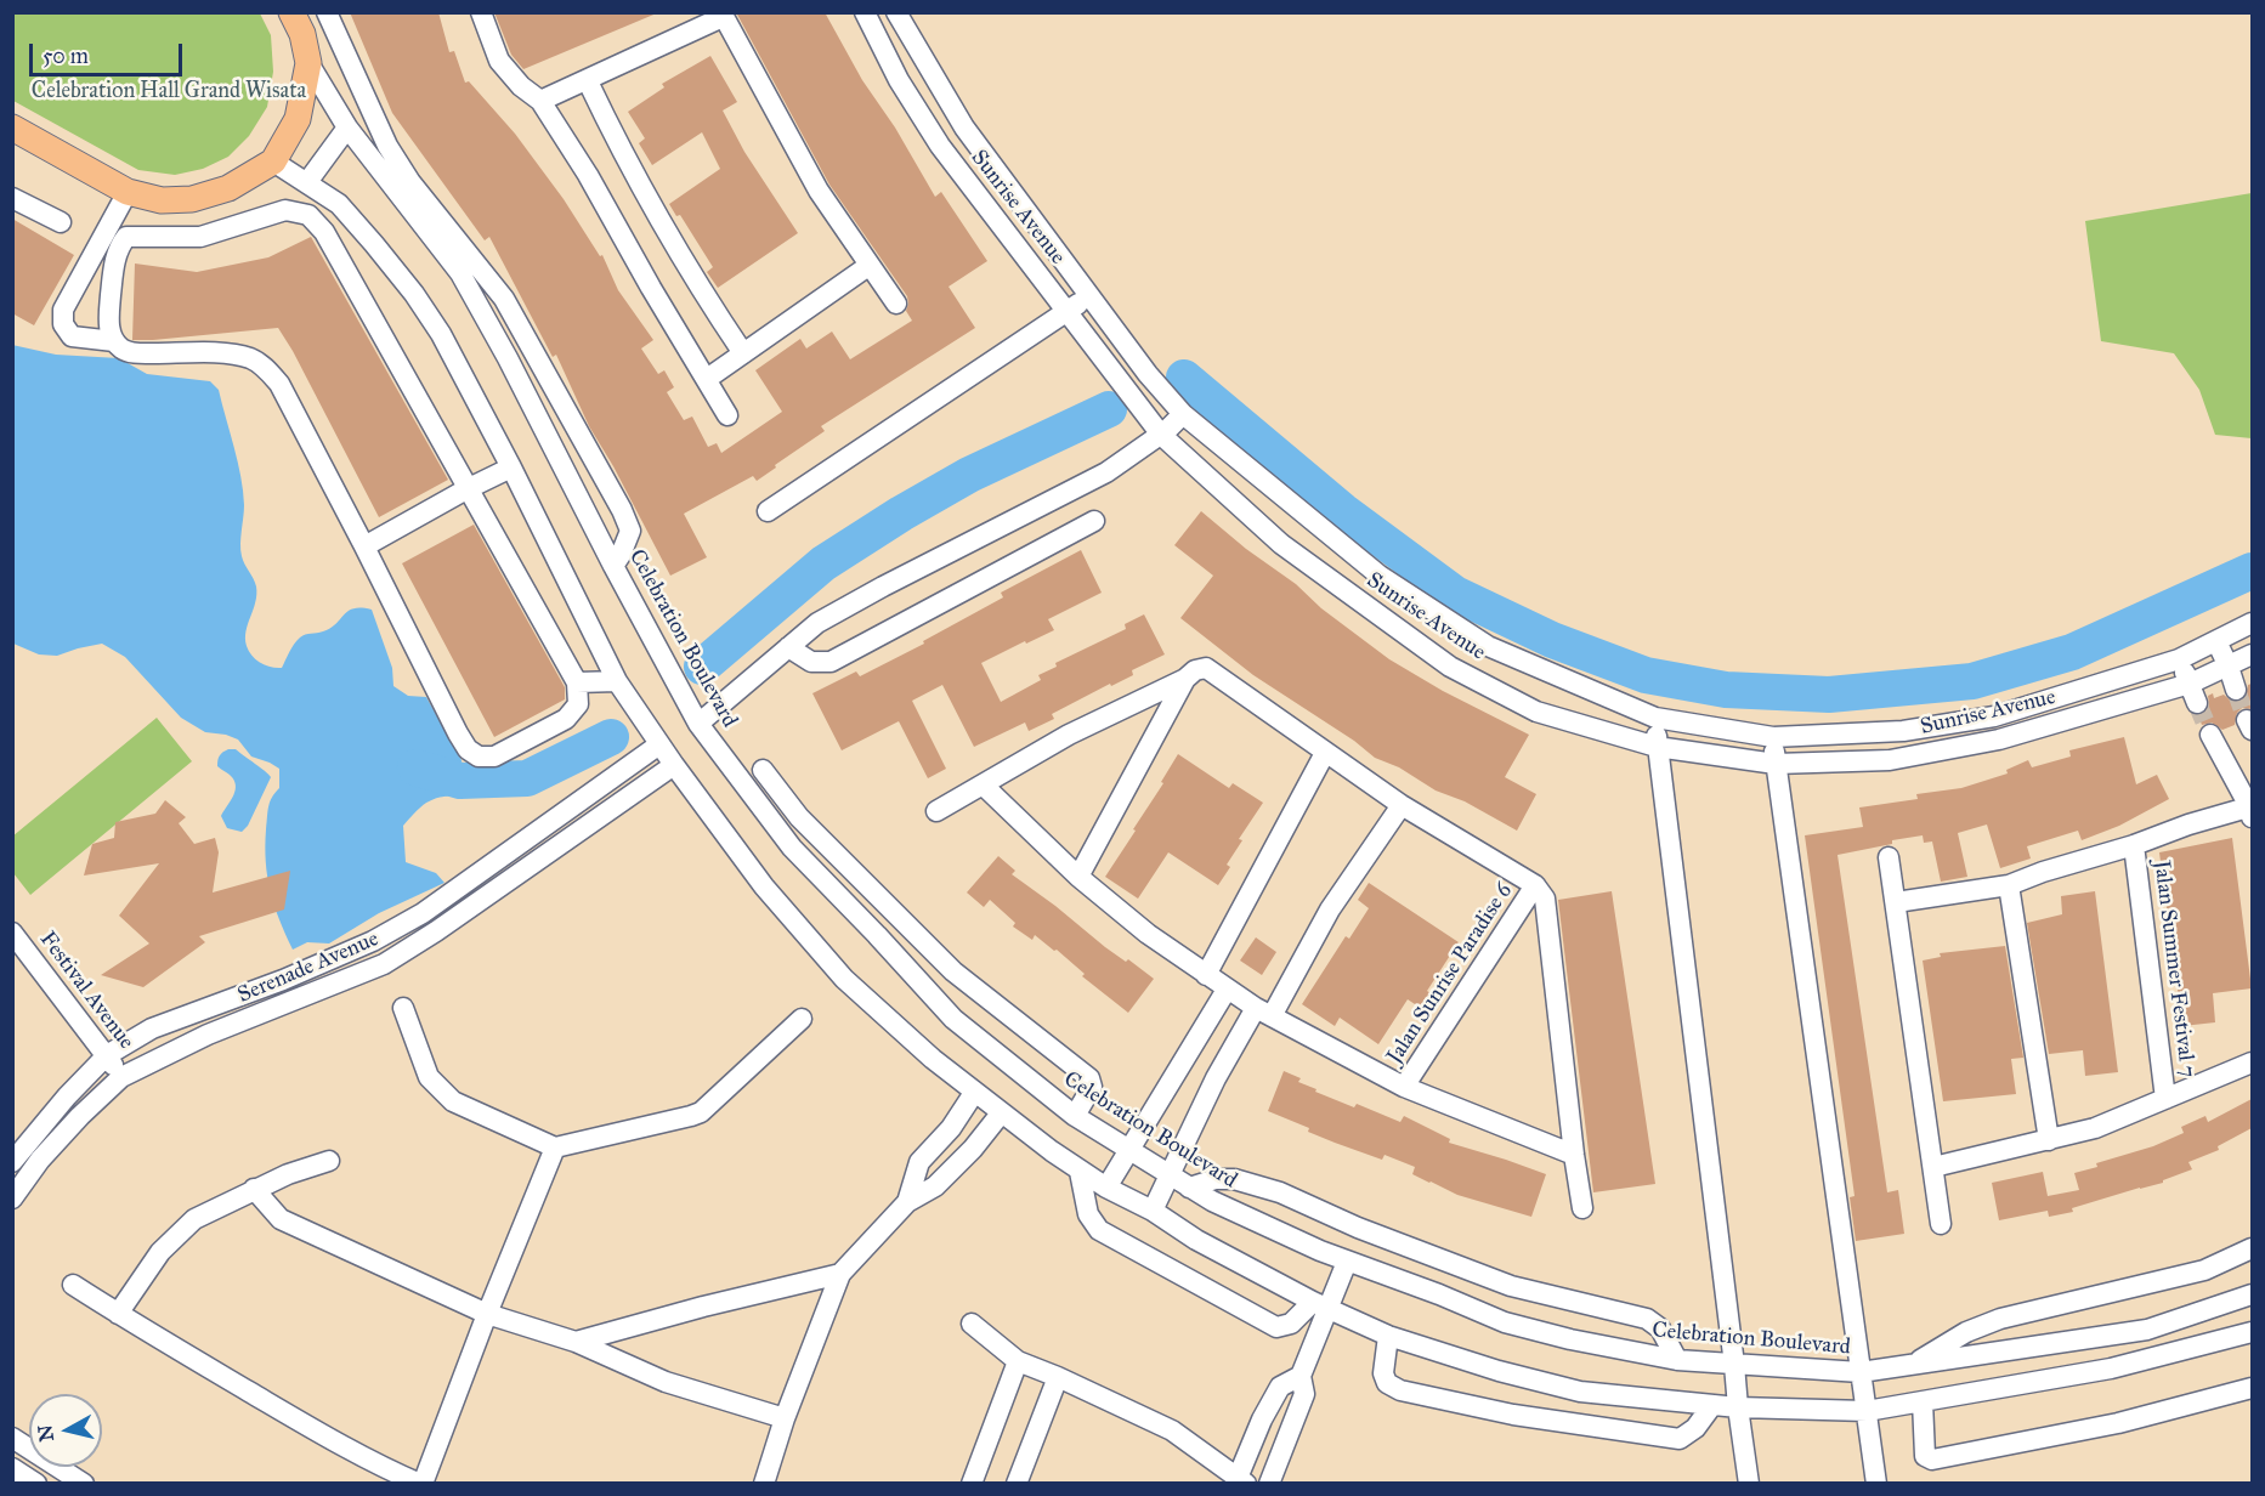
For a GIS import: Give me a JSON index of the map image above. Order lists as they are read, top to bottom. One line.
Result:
{"streets":{"street":["Sunrise Avenue","Celebration Boulevard","Serenade Avenue","Jalan Summer Festival 7","Jalan Sunrise Paradise 6","Festival Avenue"]},"crossings":[["Serenade Avenue","Festival Avenue"]],"parks":["Celebration Hall Grand Wisata"],"scale_bar":"50 m","north":"left"}
